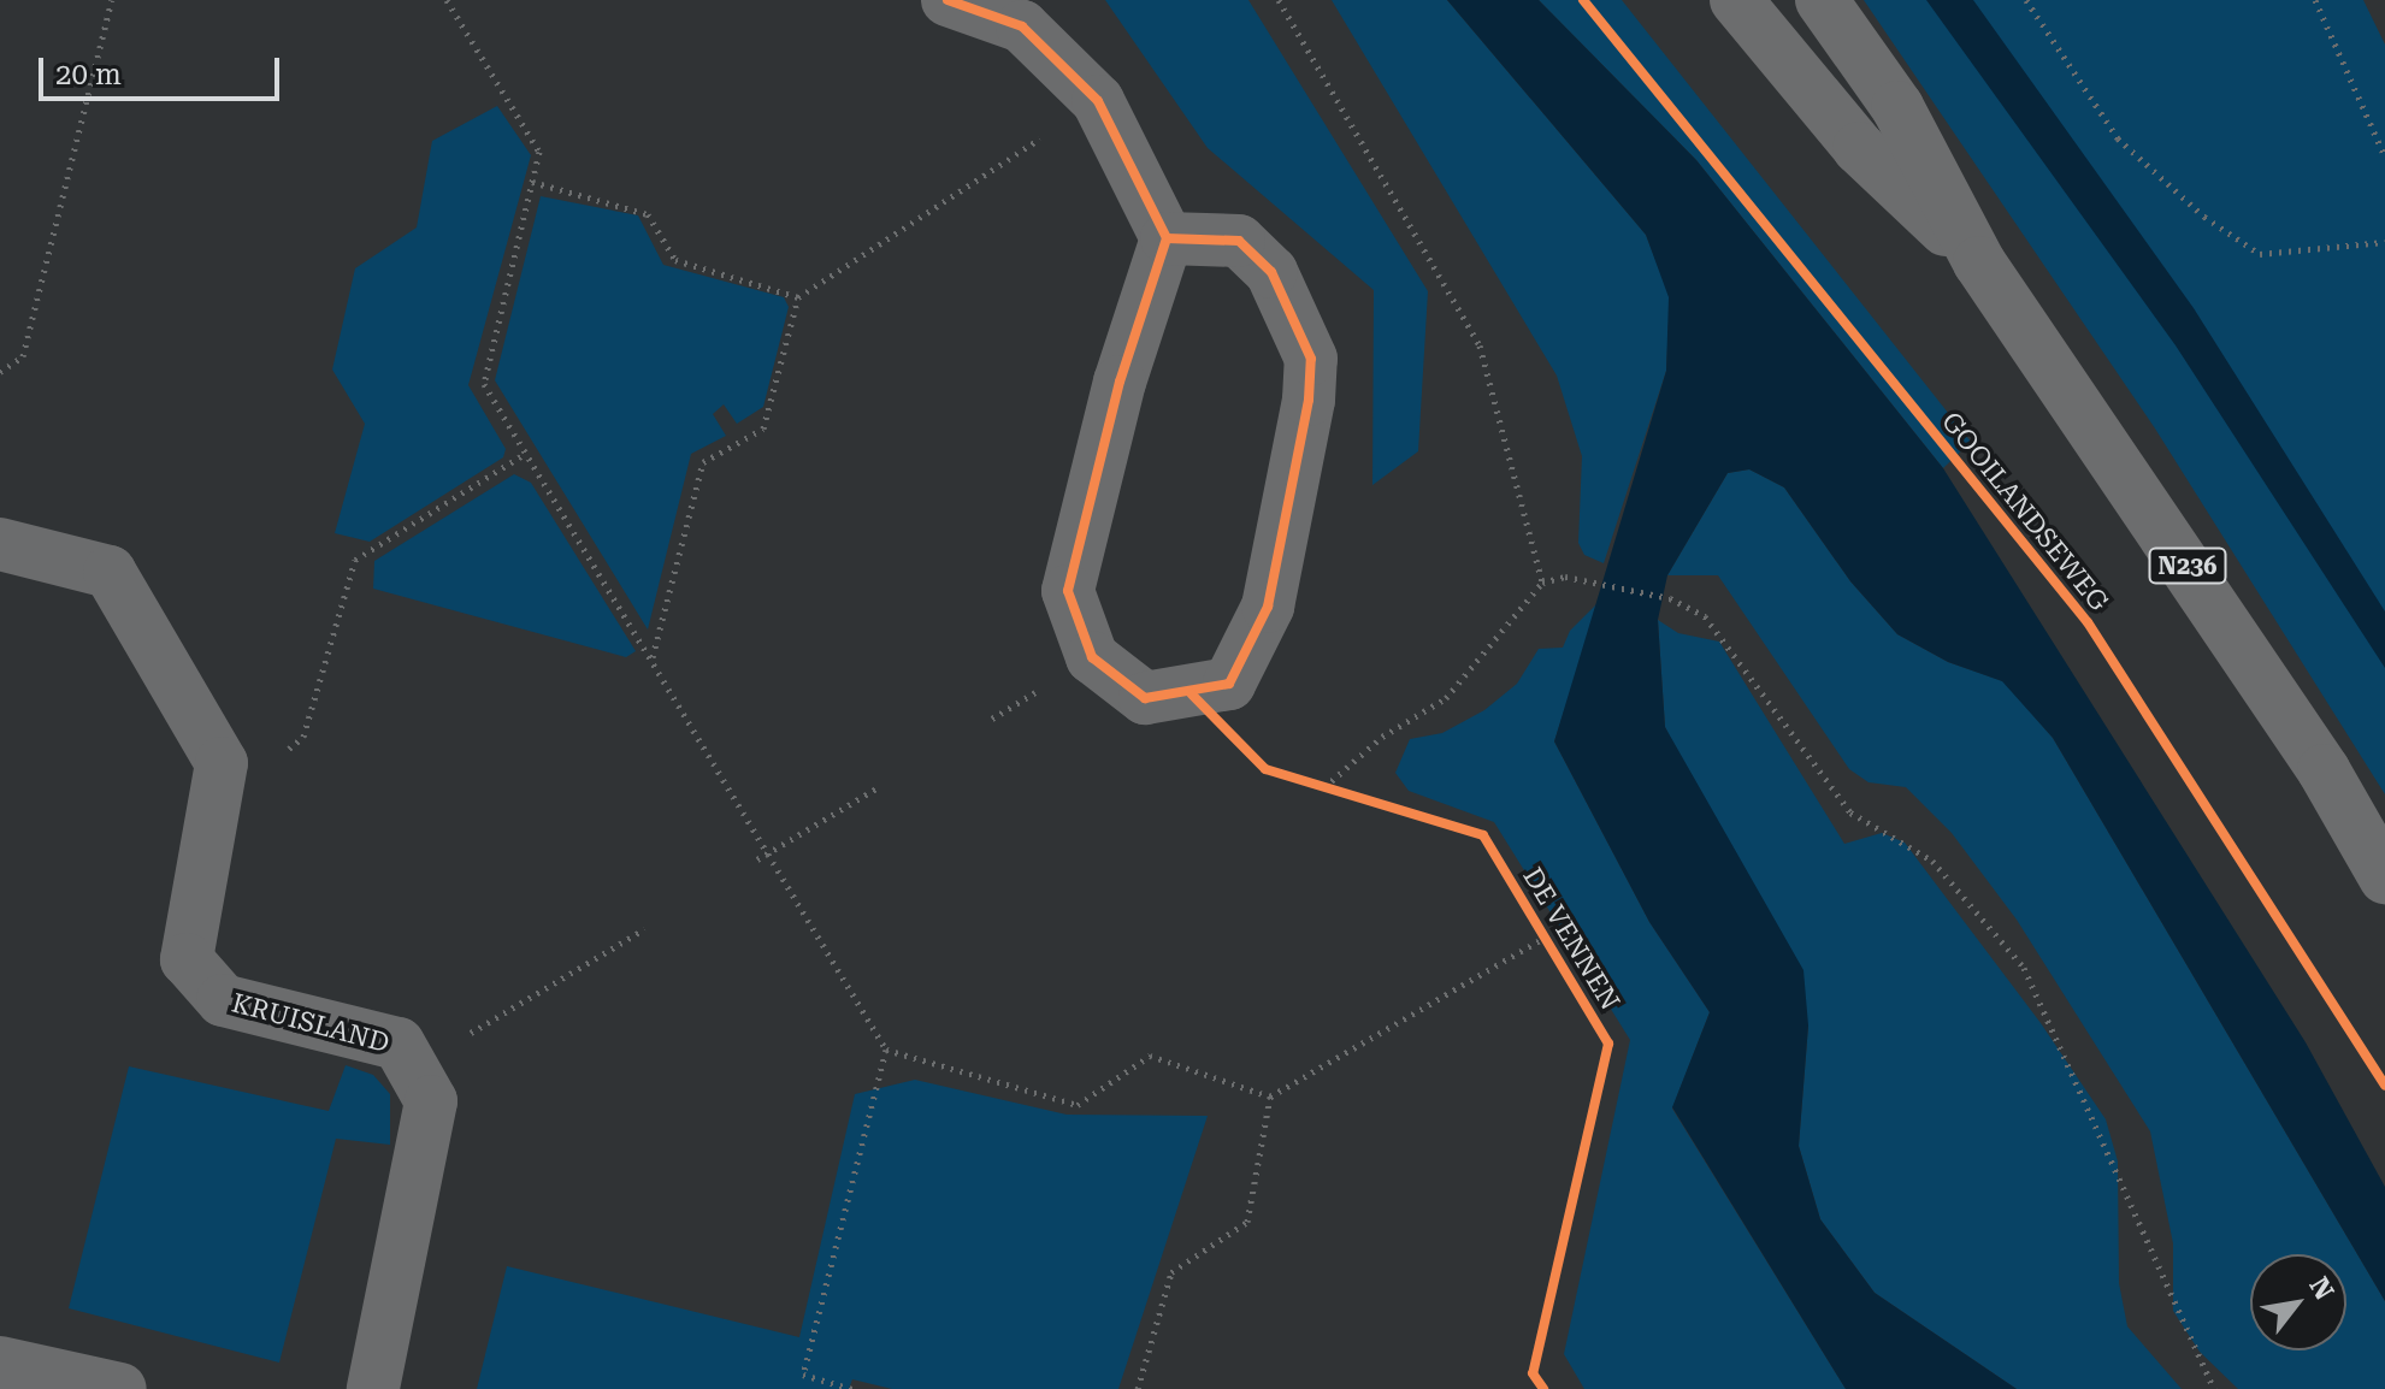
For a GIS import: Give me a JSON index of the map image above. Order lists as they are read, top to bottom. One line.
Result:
{"streets":{"main road":["N236"],"street":["KRUISLAND"],"cycle path":["GOOILANDSEWEG","DE VENNEN"]},"scale_bar":"20 m","north":"top right"}
